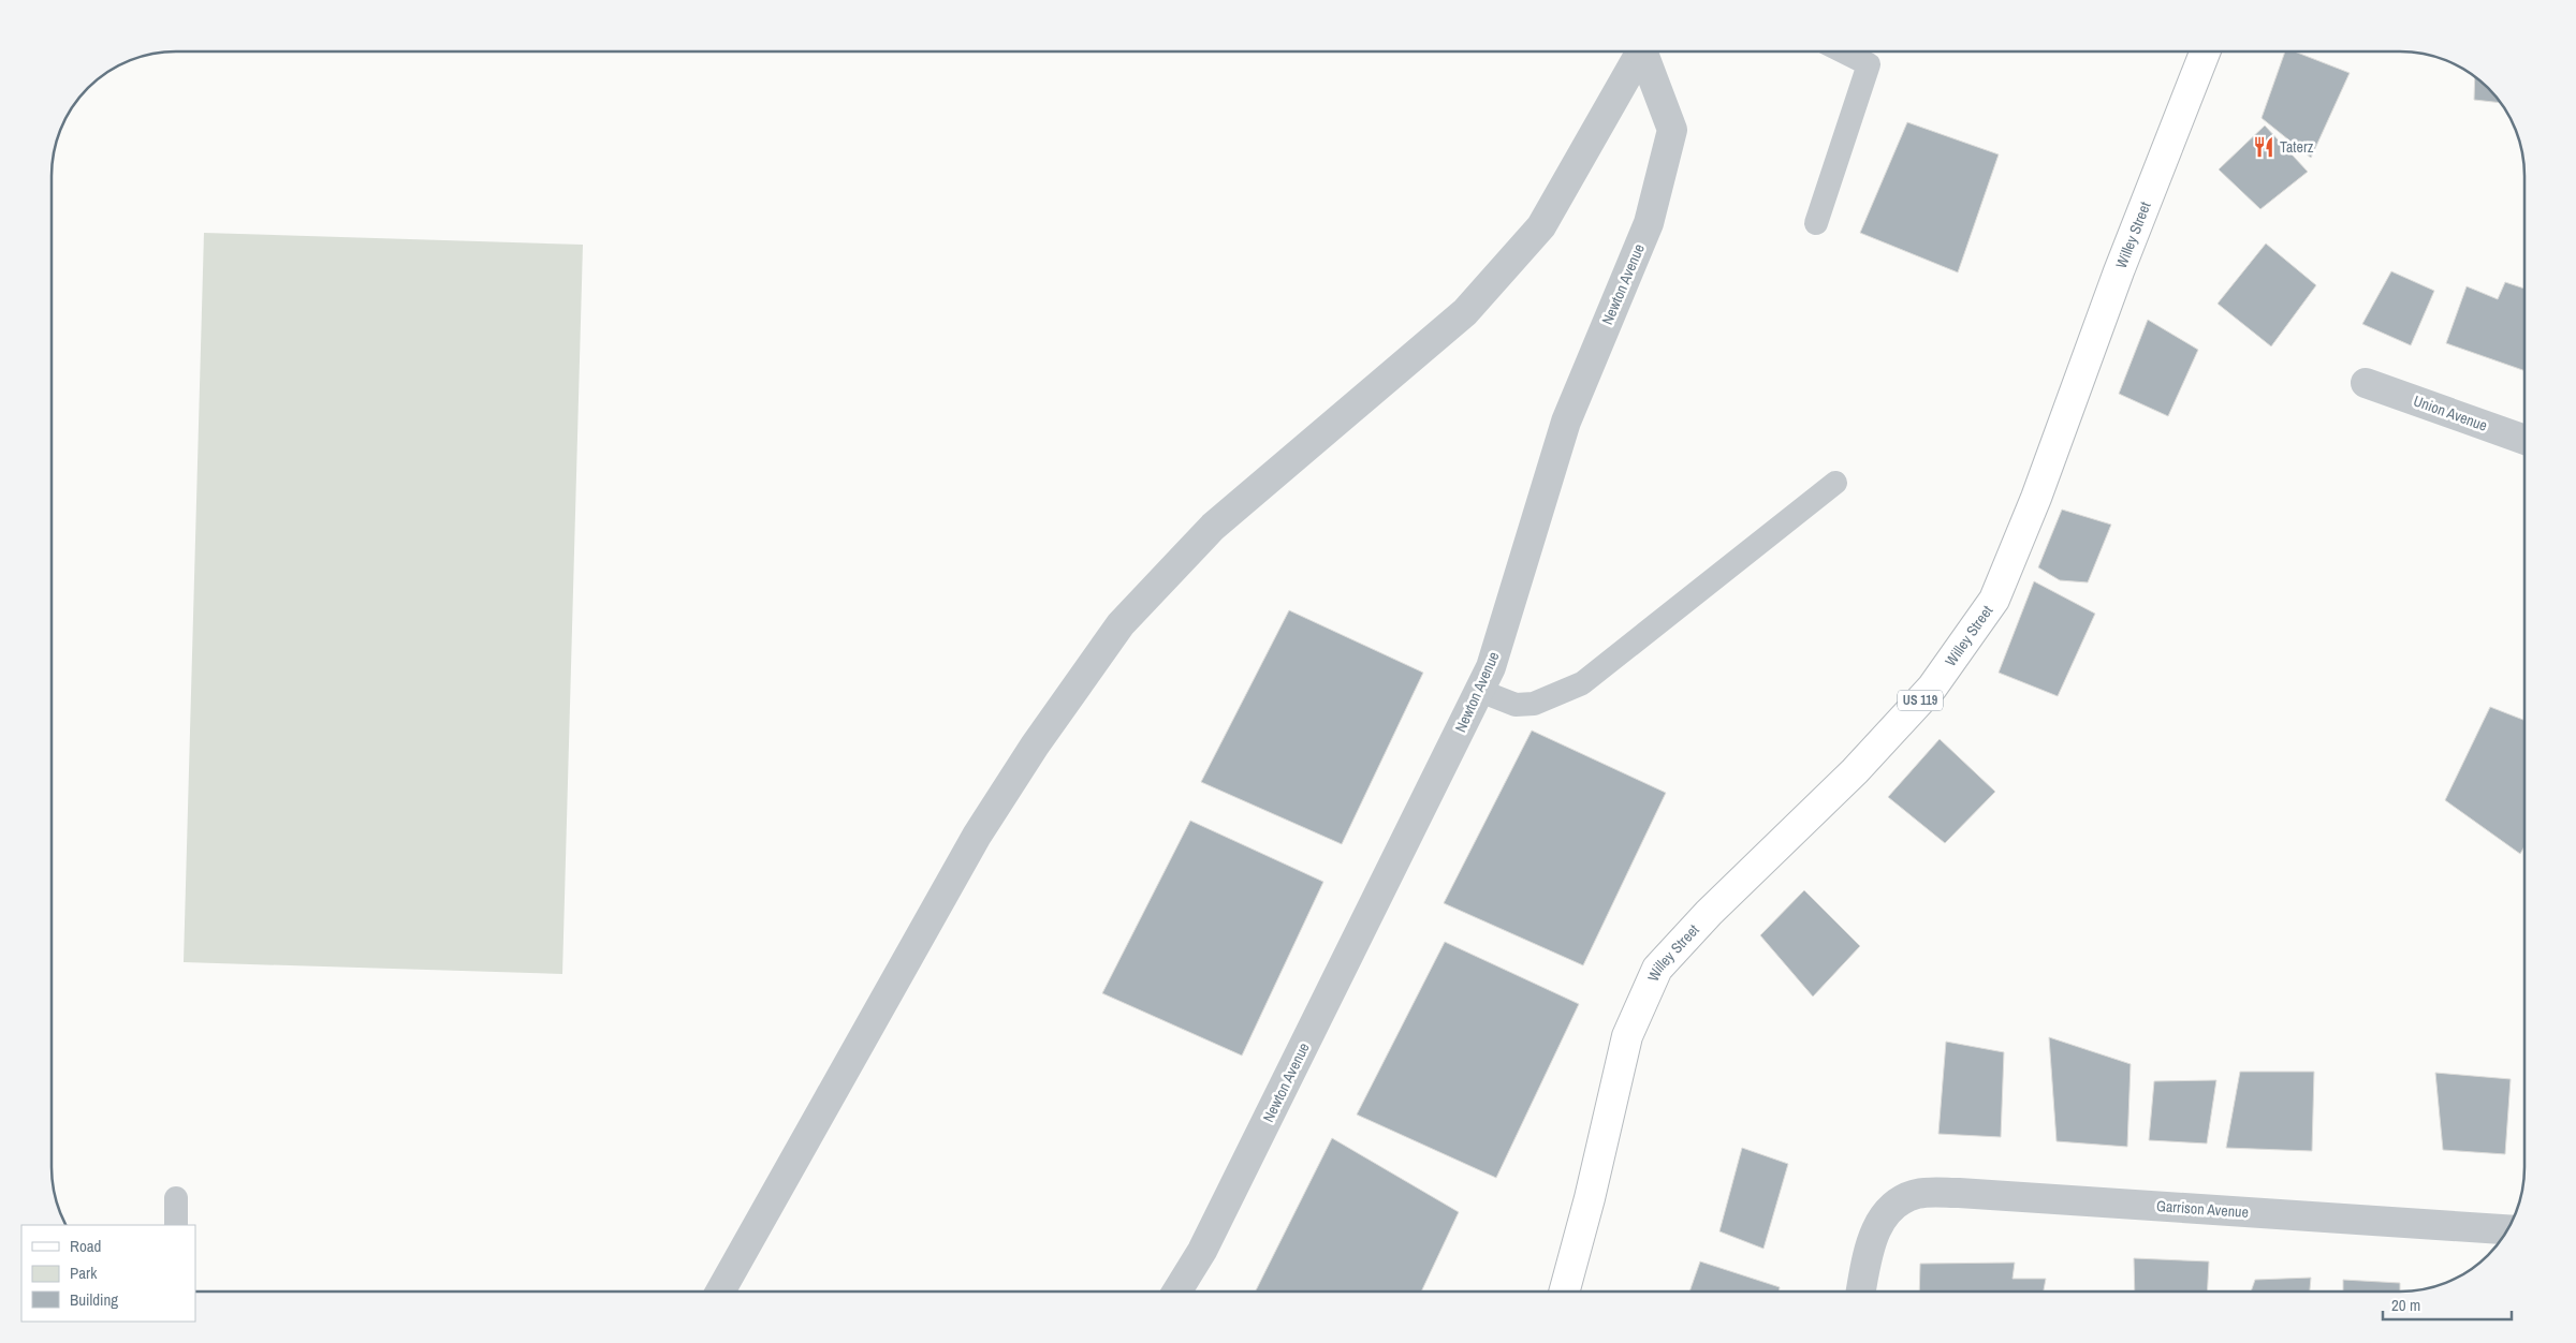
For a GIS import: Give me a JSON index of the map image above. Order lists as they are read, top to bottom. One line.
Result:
{"streets":{"main road":["Willey Street","US 119"],"street":["Newton Avenue","Union Avenue","Garrison Avenue"]},"places":{"restaurant":["Taterz"]},"legend":["Road","Park","Building"],"scale_bar":"20 m"}
